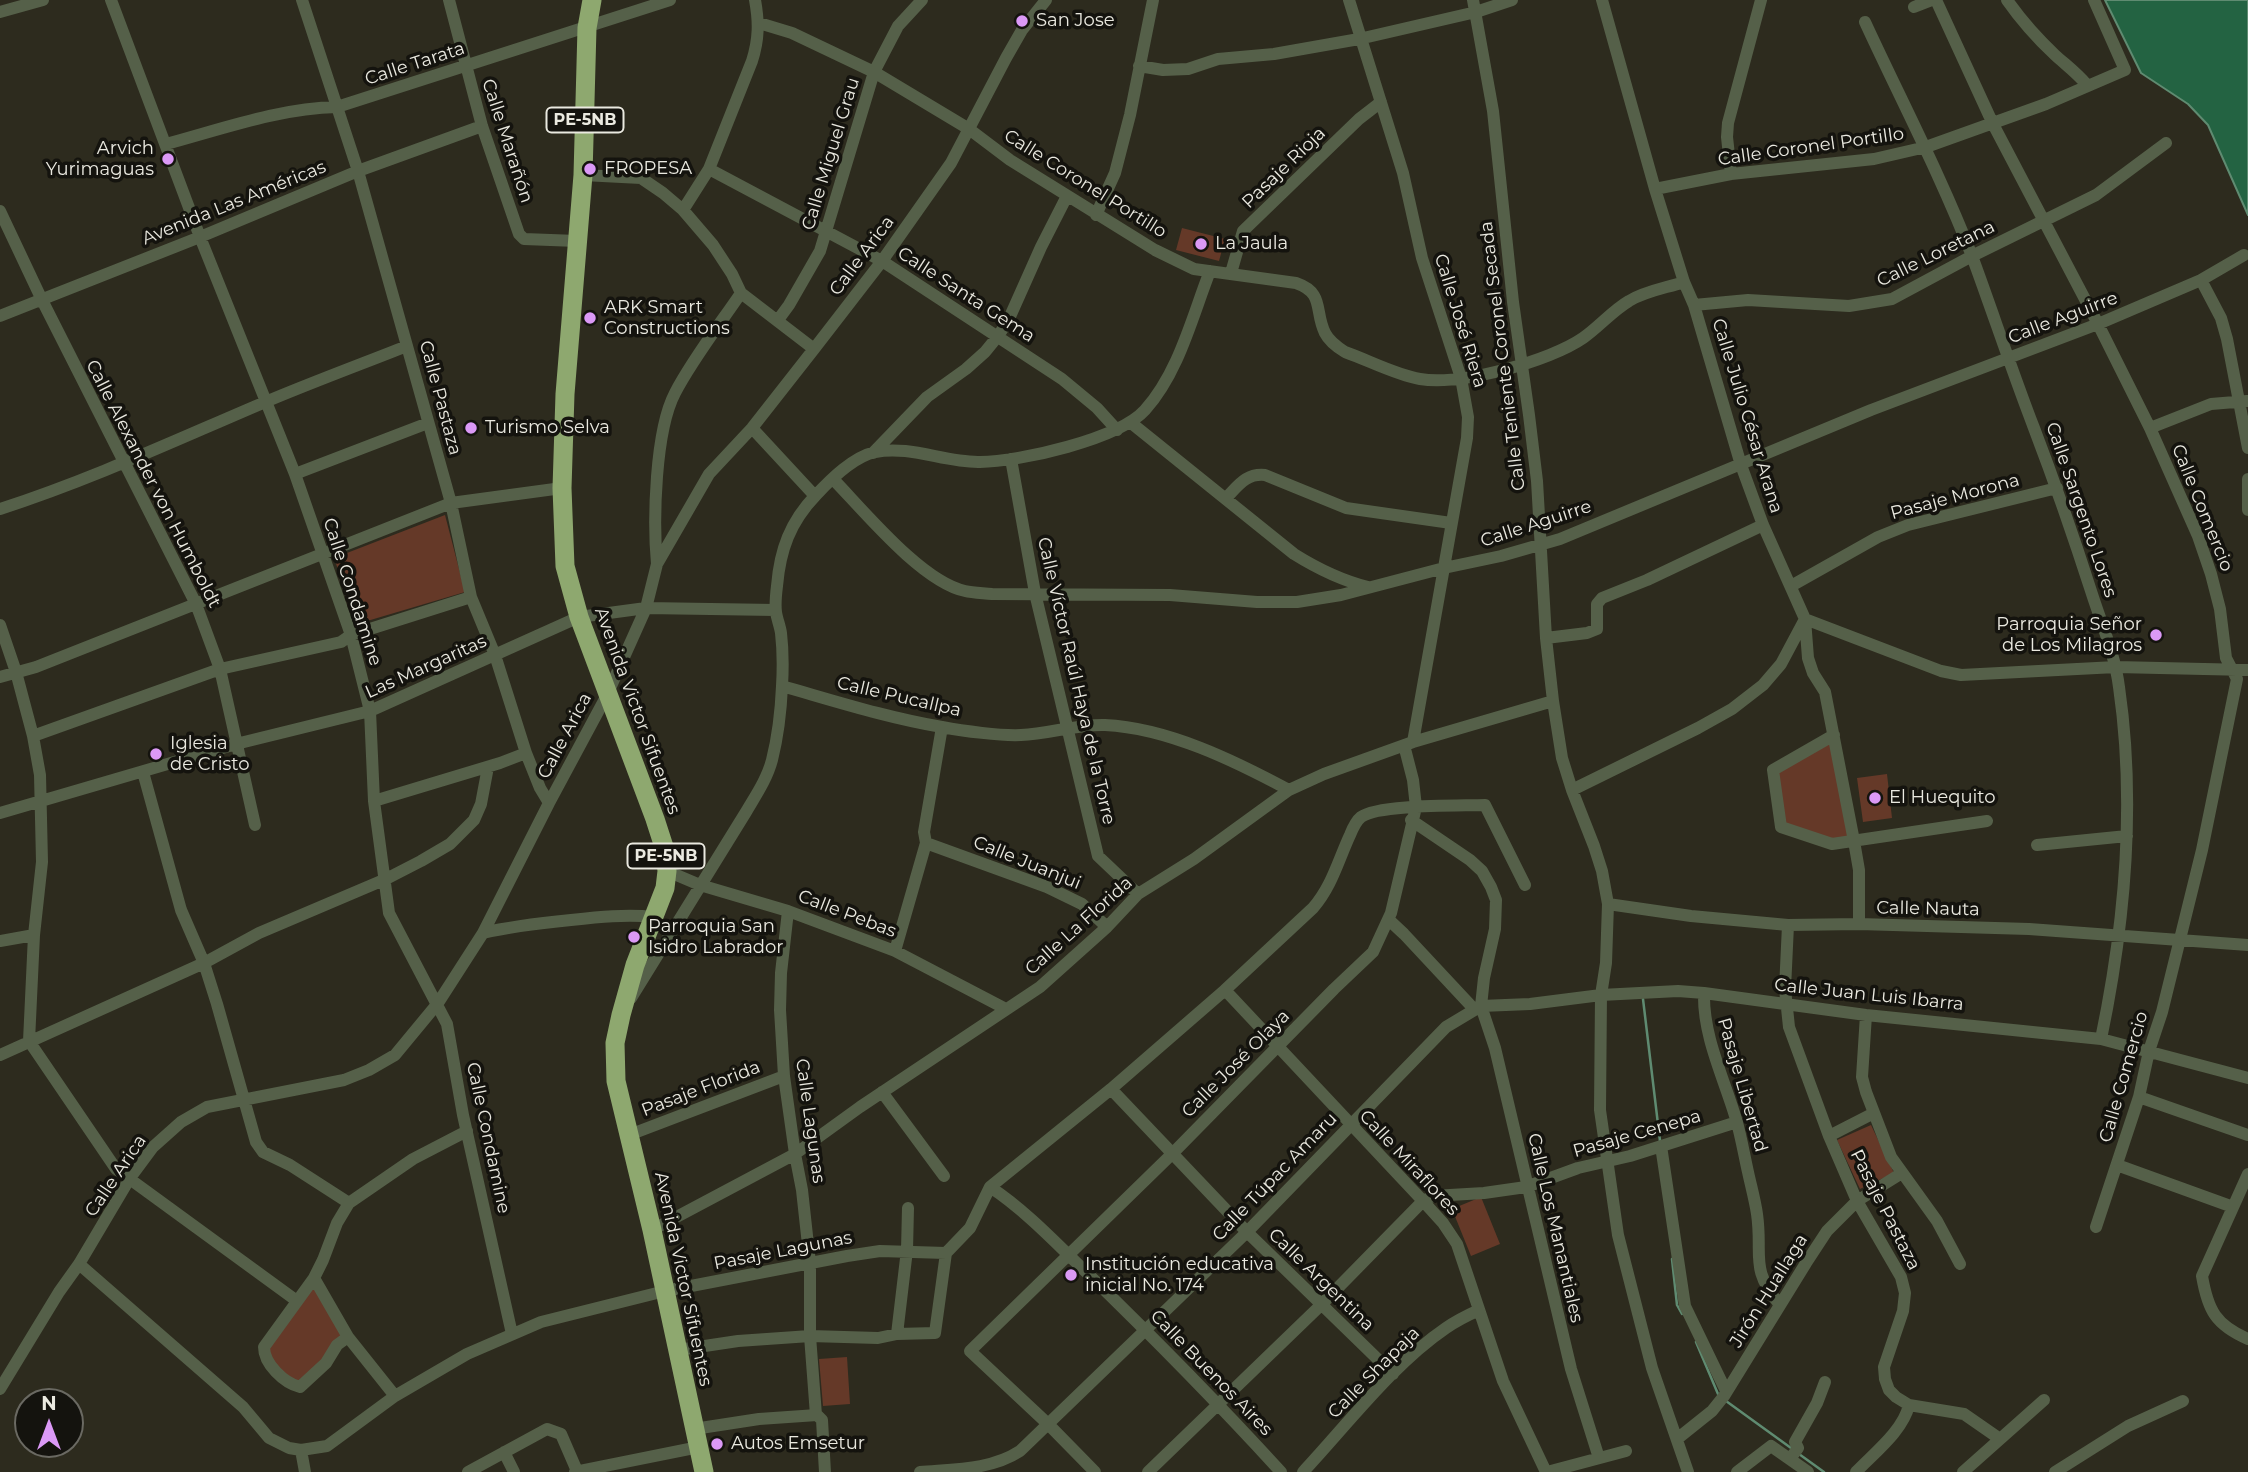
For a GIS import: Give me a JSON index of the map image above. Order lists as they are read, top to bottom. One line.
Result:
{"streets":{"highway":["PE-5NB","Avenida Victor Sifuentes"],"street":["Calle Tarata","Calle Marañón","Calle Coronel Portillo","Calle Miguel Grau","Pasaje Rioja","Avenida Las Américas","Calle Loretana","Calle Arica","Calle Santa Gema","Calle Aguirre","Calle José Riera","Calle Teniente Coronel Secada","Calle Pastaza","Calle Julio César Arana","Calle Alexander von Humboldt","Pasaje Morona","Calle Comercio","Calle Sargento Lores","Calle Condamine","Las Margaritas","Calle Víctor Raúl Haya de la Torre","Calle Pucallpa","Calle Juanjui","Calle Nauta","Calle Pebas","Calle La Florida","Calle Juan Luis Ibarra","Calle José Olaya","Pasaje Libertad","Pasaje Florida","Calle Lagunas","Pasaje Cenepa","Calle Miraflores","Calle Túpac Amaru","Pasaje Pastaza","Calle Los Manantiales","Pasaje Lagunas","Calle Argentina","Jirón Huallaga","Calle Buenos Aires","Calle Shapaja"]},"crossings":[["Calle Tarata","PE-5NB"],["Calle Tarata","Calle Marañón"],["Calle Tarata","Calle Pastaza"],["Calle Tarata","Calle Condamine"],["PE-5NB","Calle Marañón"],["PE-5NB","Avenida Victor Sifuentes"],["Calle Marañón","Avenida Las Américas"],["Calle Marañón","Avenida Victor Sifuentes"],["Calle Coronel Portillo","Calle Miguel Grau"],["Calle Coronel Portillo","Pasaje Rioja"],["Calle Coronel Portillo","Calle Arica"],["Calle Coronel Portillo","Calle José Riera"],["Calle Coronel Portillo","Calle Teniente Coronel Secada"],["Calle Coronel Portillo","Calle Julio César Arana"],["Calle Coronel Portillo","Calle Comercio"],["Calle Coronel Portillo","Calle Sargento Lores"],["Calle Miguel Grau","Calle Santa Gema"],["Pasaje Rioja","Calle José Riera"],["Avenida Las Américas","Calle Pastaza"],["Avenida Las Américas","Calle Alexander von Humboldt"],["Avenida Las Américas","Calle Condamine"],["Calle Loretana","Calle Julio César Arana"],["Calle Loretana","Calle Comercio"],["Calle Loretana","Calle Sargento Lores"],["Calle Arica","Calle Santa Gema"],["Calle Arica","Calle Pastaza"],["Calle Arica","Calle Condamine"],["Calle Arica","Las Margaritas"],["Calle Arica","Avenida Victor Sifuentes"],["Calle Aguirre","Calle José Riera"],["Calle Aguirre","Calle Teniente Coronel Secada"],["Calle Aguirre","Calle Julio César Arana"],["Calle Aguirre","Calle Comercio"],["Calle Aguirre","Calle Sargento Lores"],["Calle Aguirre","Calle Víctor Raúl Haya de la Torre"],["Calle José Riera","Calle La Florida"],["Calle José Riera","Calle José Olaya"],["Calle Teniente Coronel Secada","Calle Nauta"],["Calle Teniente Coronel Secada","Calle La Florida"],["Calle Teniente Coronel Secada","Calle Juan Luis Ibarra"],["Calle Teniente Coronel Secada","Pasaje Cenepa"],["Calle Teniente Coronel Secada","Jirón Huallaga"],["Calle Pastaza","Las Margaritas"],["Calle Julio César Arana","Pasaje Morona"],["Calle Julio César Arana","Calle Nauta"],["Calle Alexander von Humboldt","Las Margaritas"],["Pasaje Morona","Calle Sargento Lores"],["Calle Comercio","Calle Nauta"],["Calle Comercio","Calle Juan Luis Ibarra"],["Calle Sargento Lores","Calle Nauta"],["Calle Sargento Lores","Calle Juan Luis Ibarra"],["Calle Condamine","Las Margaritas"],["Calle Condamine","Pasaje Lagunas"],["Las Margaritas","Avenida Victor Sifuentes"],["Calle Víctor Raúl Haya de la Torre","Calle Pucallpa"],["Calle Víctor Raúl Haya de la Torre","Calle La Florida"],["Calle Pucallpa","Calle La Florida"],["Avenida Victor Sifuentes","Calle Pebas"],["Avenida Victor Sifuentes","Calle La Florida"],["Avenida Victor Sifuentes","Pasaje Florida"],["Avenida Victor Sifuentes","Pasaje Lagunas"],["Calle Juanjui","Calle La Florida"],["Calle Nauta","Pasaje Pastaza"],["Calle Pebas","Calle La Florida"],["Calle Pebas","Calle Lagunas"],["Calle La Florida","Calle José Olaya"],["Calle La Florida","Calle Lagunas"],["Calle Juan Luis Ibarra","Pasaje Libertad"],["Calle Juan Luis Ibarra","Calle Túpac Amaru"],["Calle Juan Luis Ibarra","Pasaje Pastaza"],["Calle Juan Luis Ibarra","Calle Los Manantiales"],["Calle José Olaya","Calle Miraflores"],["Calle José Olaya","Calle Túpac Amaru"],["Calle José Olaya","Calle Argentina"],["Calle José Olaya","Calle Buenos Aires"],["Pasaje Libertad","Pasaje Cenepa"],["Pasaje Libertad","Jirón Huallaga"],["Pasaje Florida","Calle Lagunas"],["Calle Lagunas","Pasaje Lagunas"],["Pasaje Cenepa","Calle Miraflores"],["Pasaje Cenepa","Calle Los Manantiales"],["Calle Miraflores","Calle Túpac Amaru"],["Calle Miraflores","Calle Shapaja"],["Calle Túpac Amaru","Calle Los Manantiales"],["Calle Túpac Amaru","Calle Argentina"],["Calle Túpac Amaru","Calle Buenos Aires"],["Pasaje Pastaza","Jirón Huallaga"],["Calle Argentina","Calle Shapaja"]],"places":["San Jose","Arvich Yurimaguas","FROPESA","La Jaula","ARK Smart Constructions","Turismo Selva","Parroquia Señor de Los Milagros","Iglesia de Cristo","El Huequito","Parroquia San Isidro Labrador","Institución educativa inicial No. 174","Autos Emsetur"],"north":"top"}
